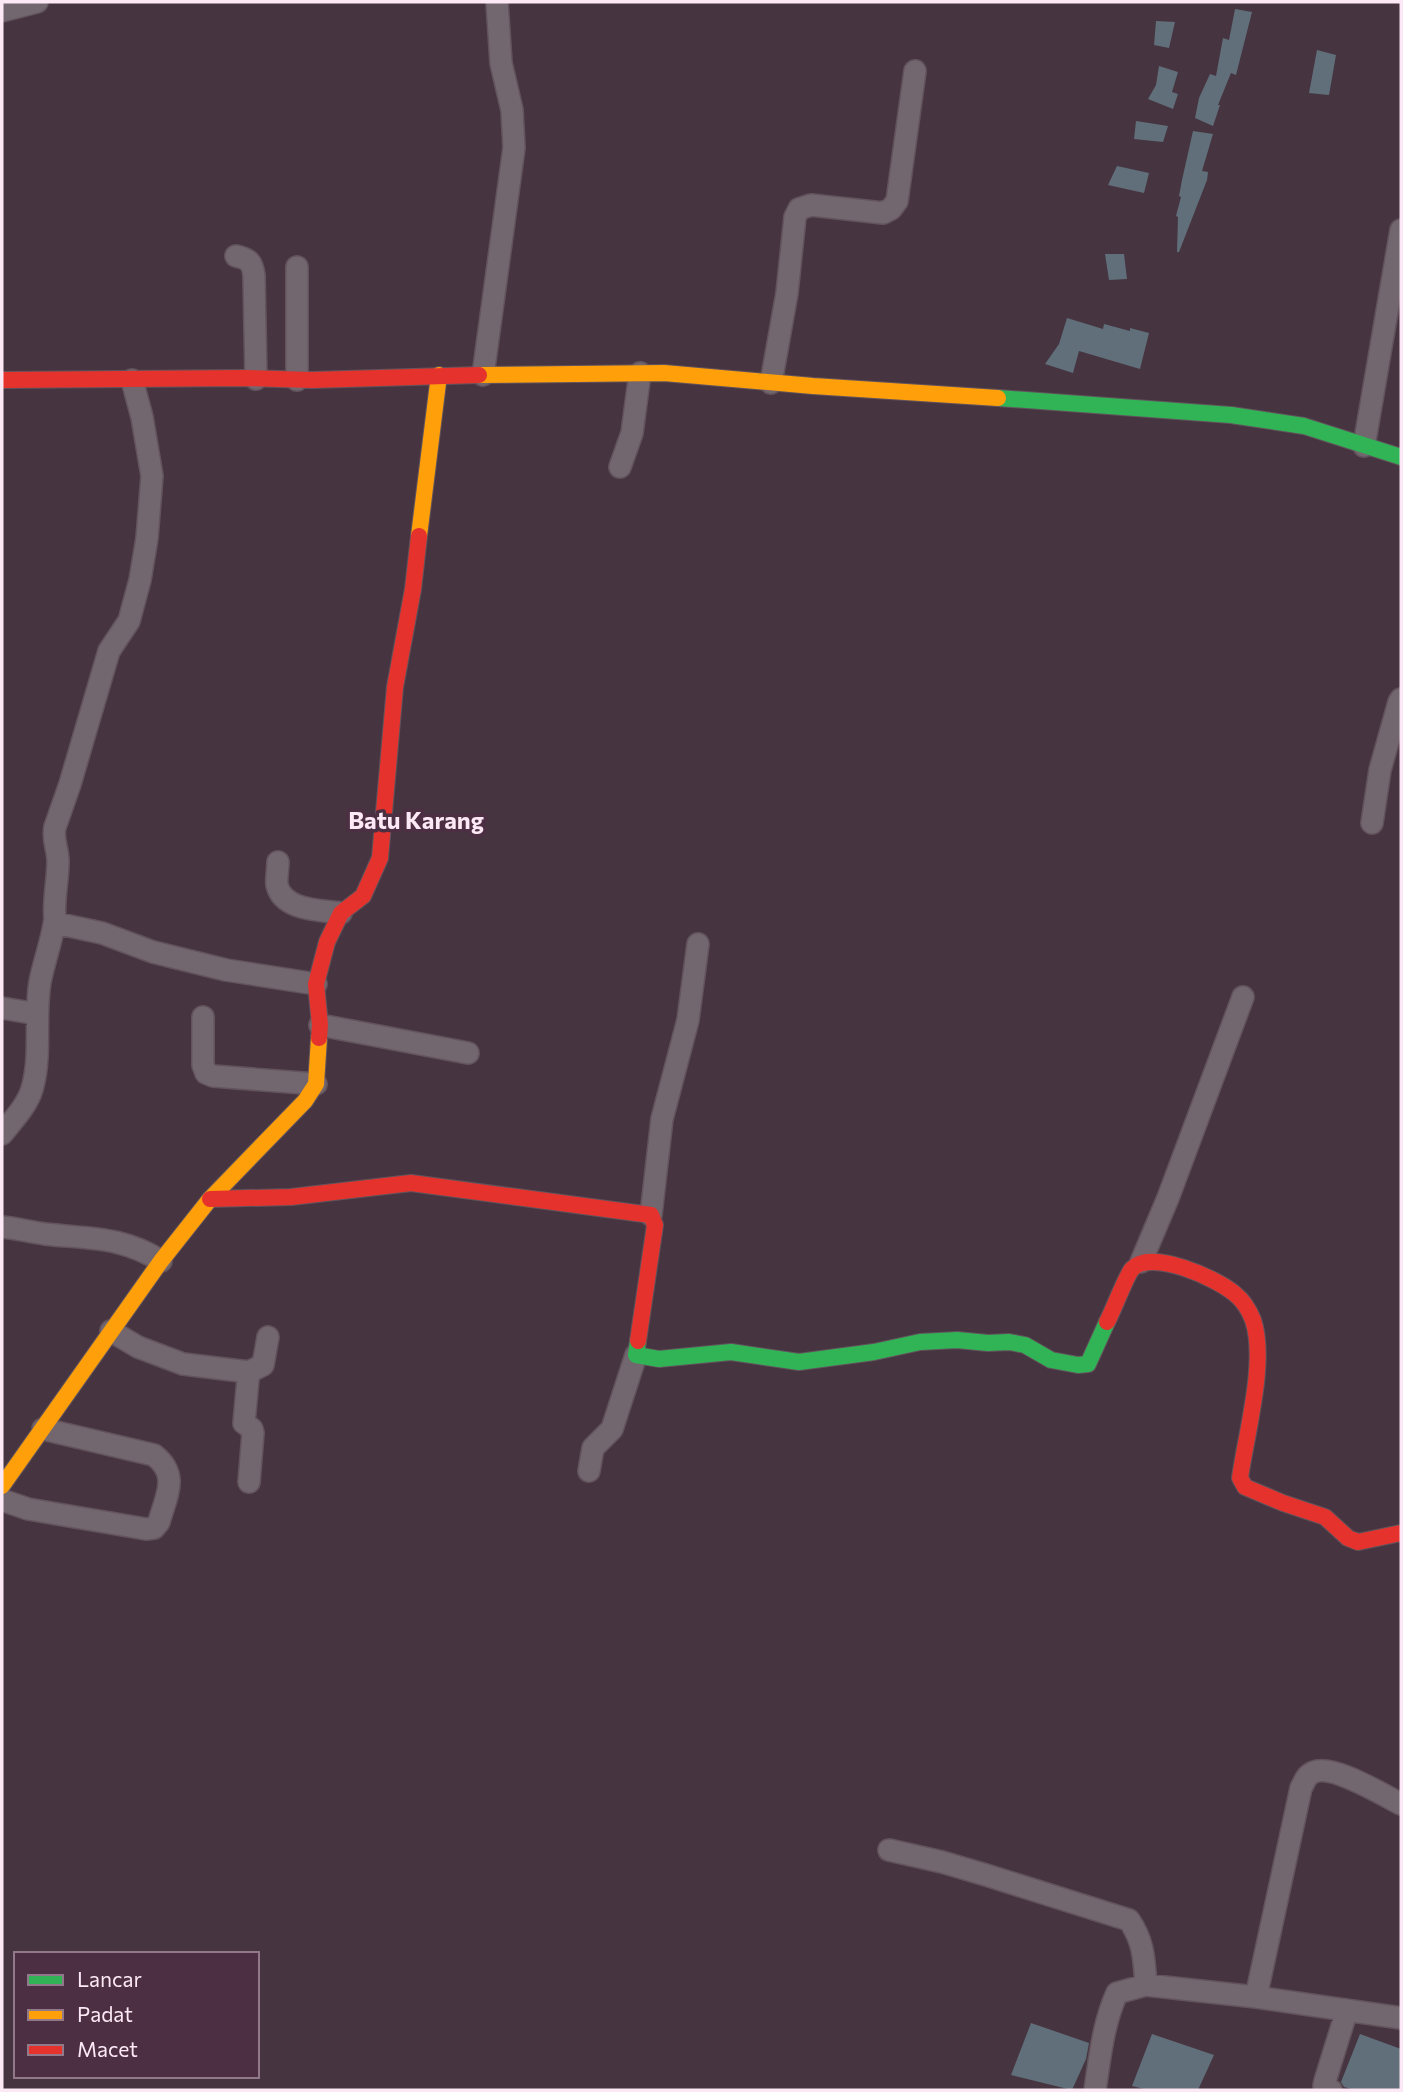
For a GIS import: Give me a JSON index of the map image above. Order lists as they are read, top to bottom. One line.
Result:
{"districts":["Batu Karang"],"legend":["Lancar","Padat","Macet"]}
